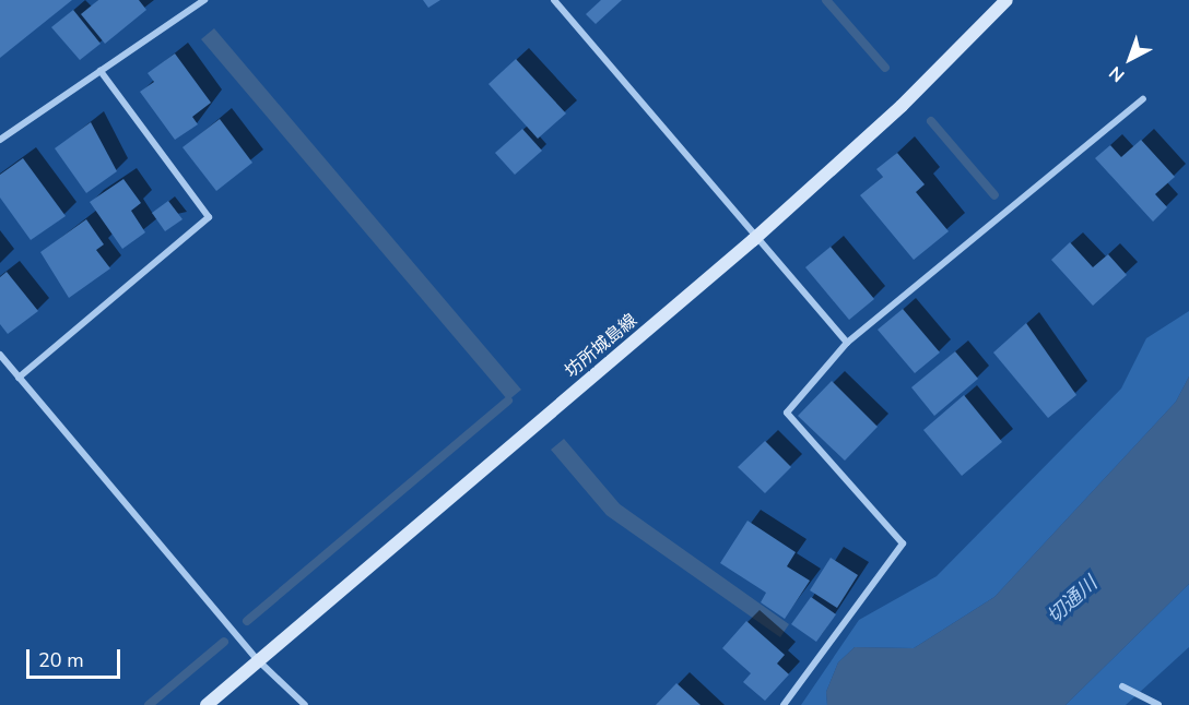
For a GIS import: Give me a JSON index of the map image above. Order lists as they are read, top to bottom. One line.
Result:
{"streets":{"main road":["坊所城島線"]},"water":["切通川"],"scale_bar":"20 m","north":"bottom left"}
